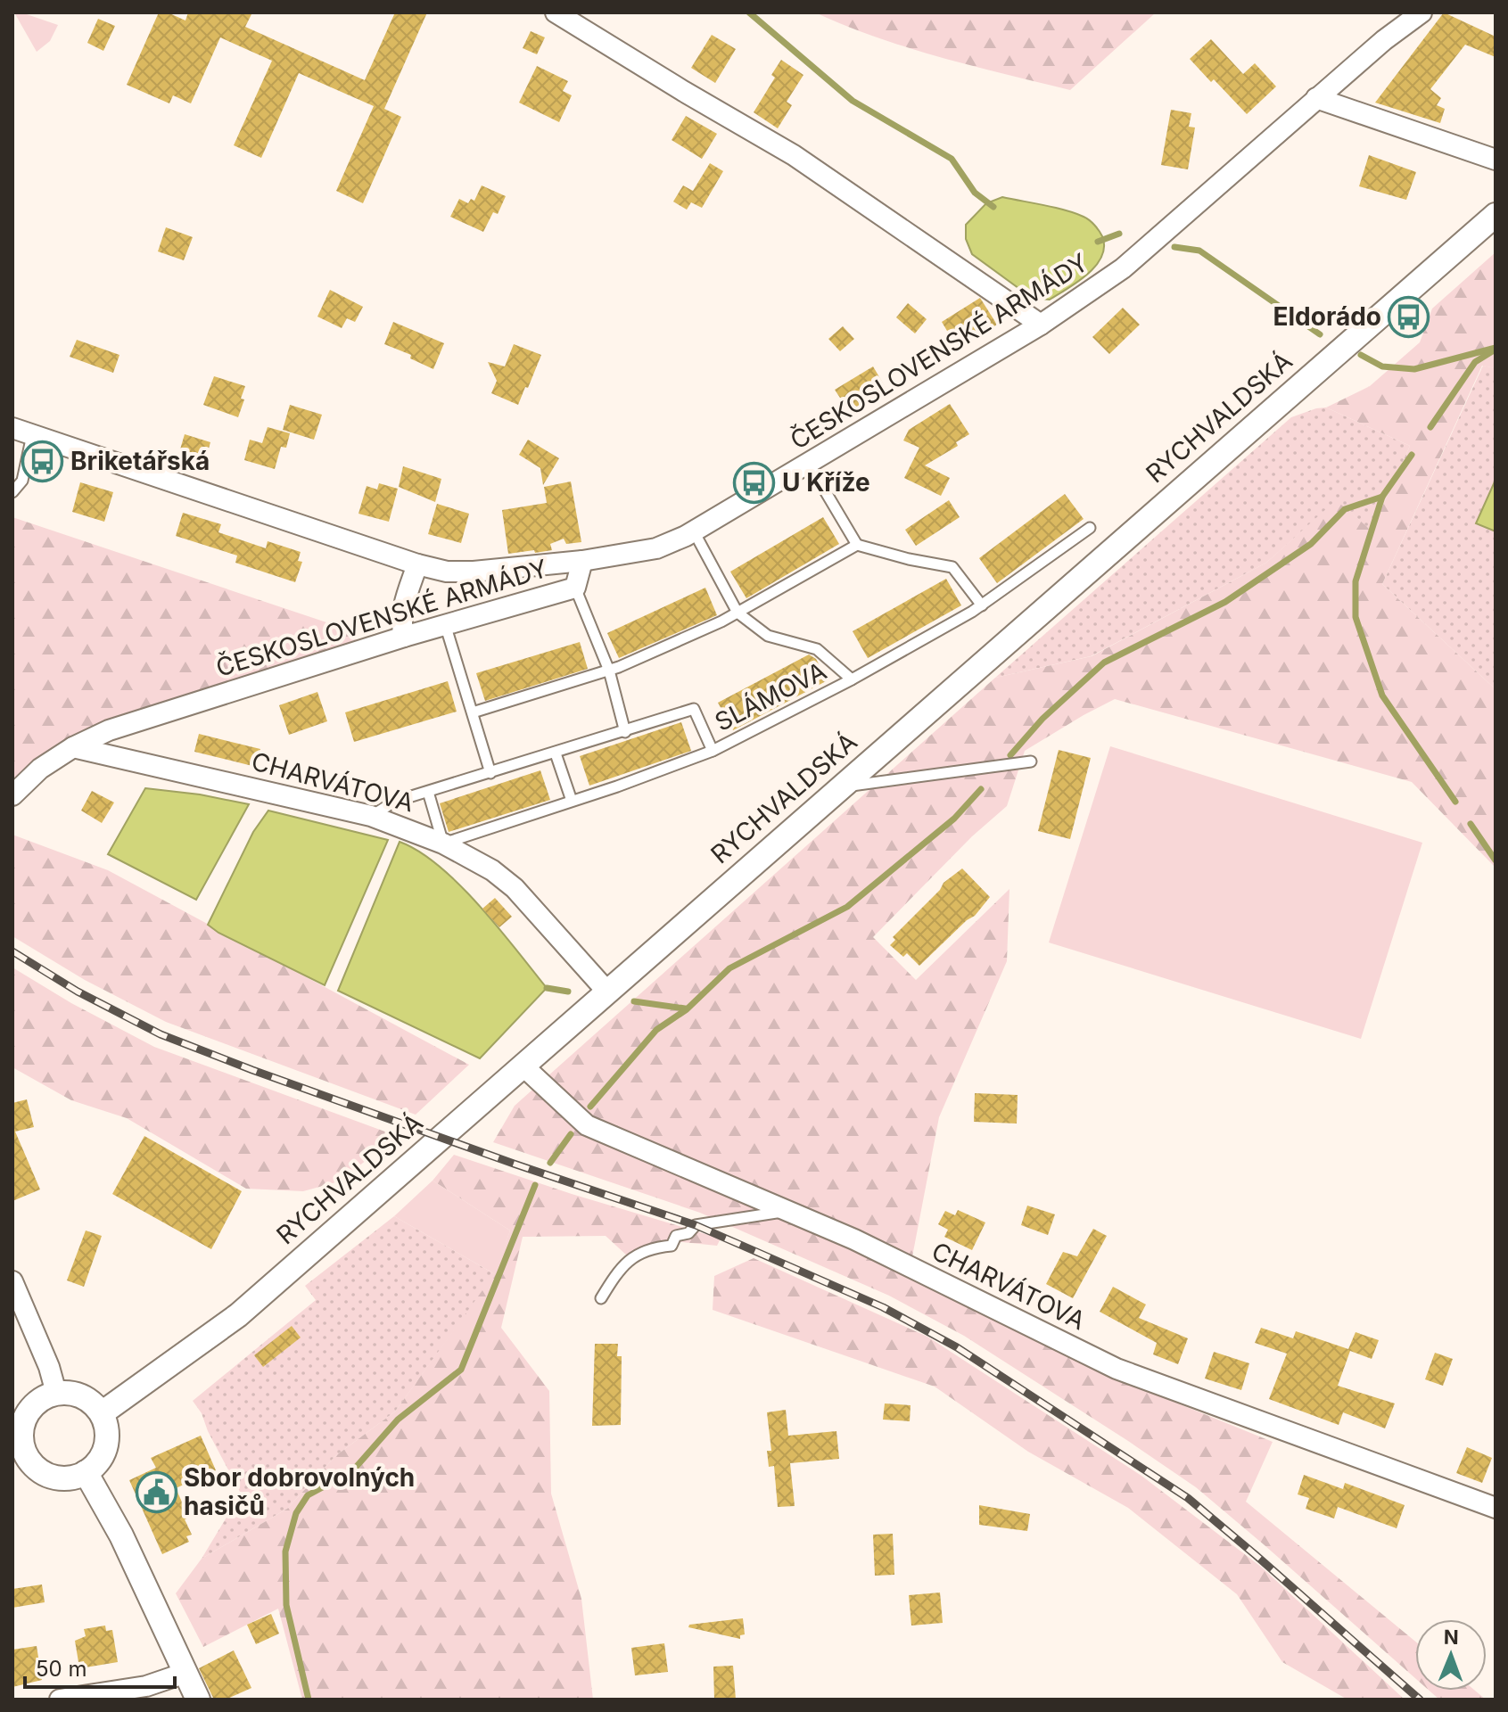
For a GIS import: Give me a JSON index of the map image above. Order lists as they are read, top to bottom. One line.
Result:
{"streets":{"street":["ČESKOSLOVENSKÉ ARMÁDY","RYCHVALDSKÁ","CHARVÁTOVA"],"lane":["SLÁMOVA"]},"crossings":[["ČESKOSLOVENSKÉ ARMÁDY","CHARVÁTOVA"],["RYCHVALDSKÁ","CHARVÁTOVA"],["SLÁMOVA","CHARVÁTOVA"]],"places":{"bus stop":["Eldorádo","Briketářská","U Kříže"],"public building":["Sbor dobrovolných hasičů"]},"scale_bar":"50 m","north":"top"}
